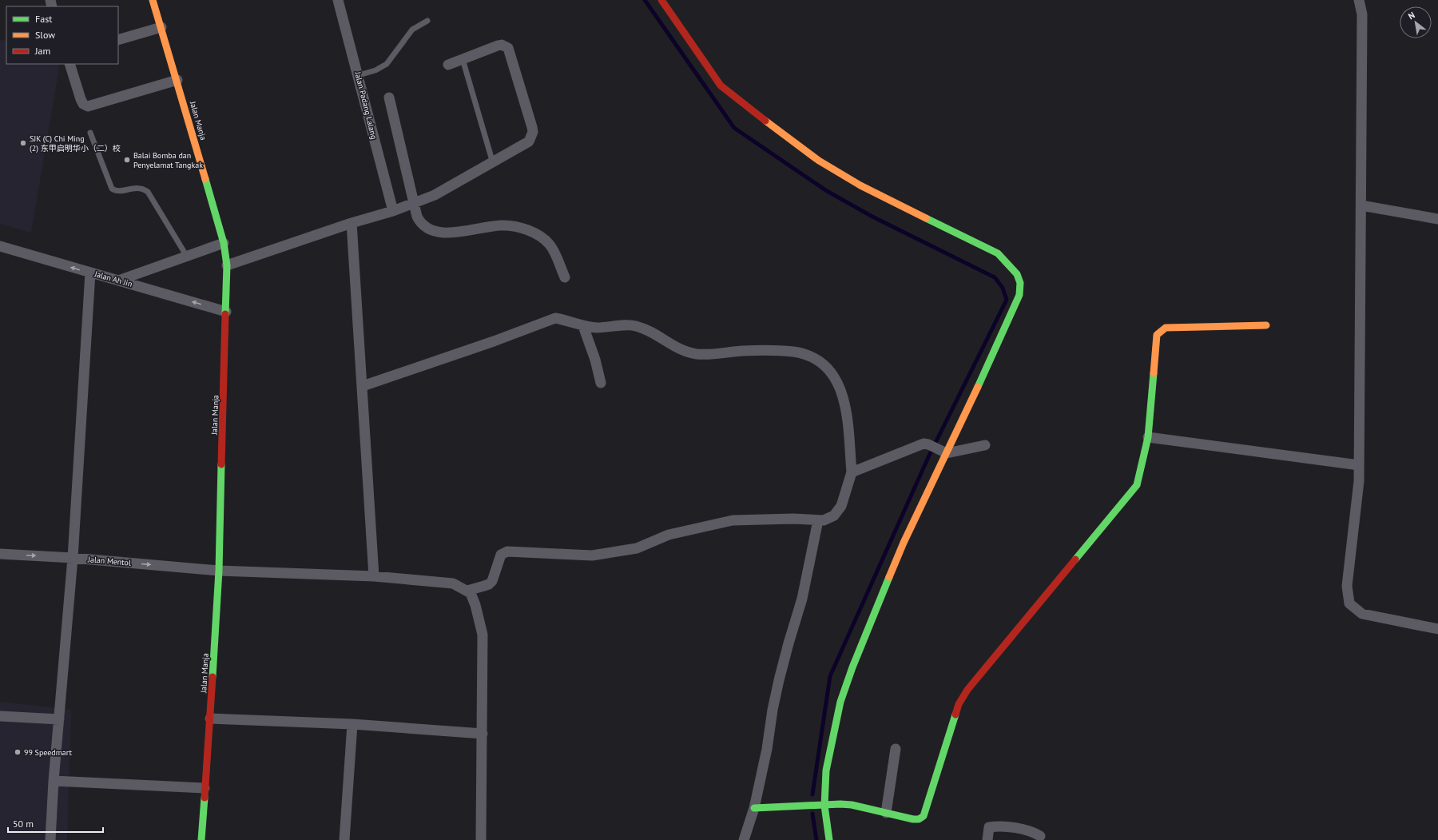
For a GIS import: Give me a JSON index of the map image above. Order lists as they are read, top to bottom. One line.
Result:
{"streets":{"street":["Jalan Padang Lalang","Jalan Manja","Jalan Ah Jin","Jalan Mentol"]},"crossings":[["Jalan Manja","Jalan Ah Jin"],["Jalan Manja","Jalan Mentol"]],"one_way":["Jalan Ah Jin","Jalan Mentol"],"places":["SJK (C) Chi Ming (2) 东甲启明华小（二）校","Balai Bomba dan Penyelamat Tangkak","99 Speedmart"],"legend":["Fast","Slow","Jam"],"scale_bar":"50 m","north":"top left"}
